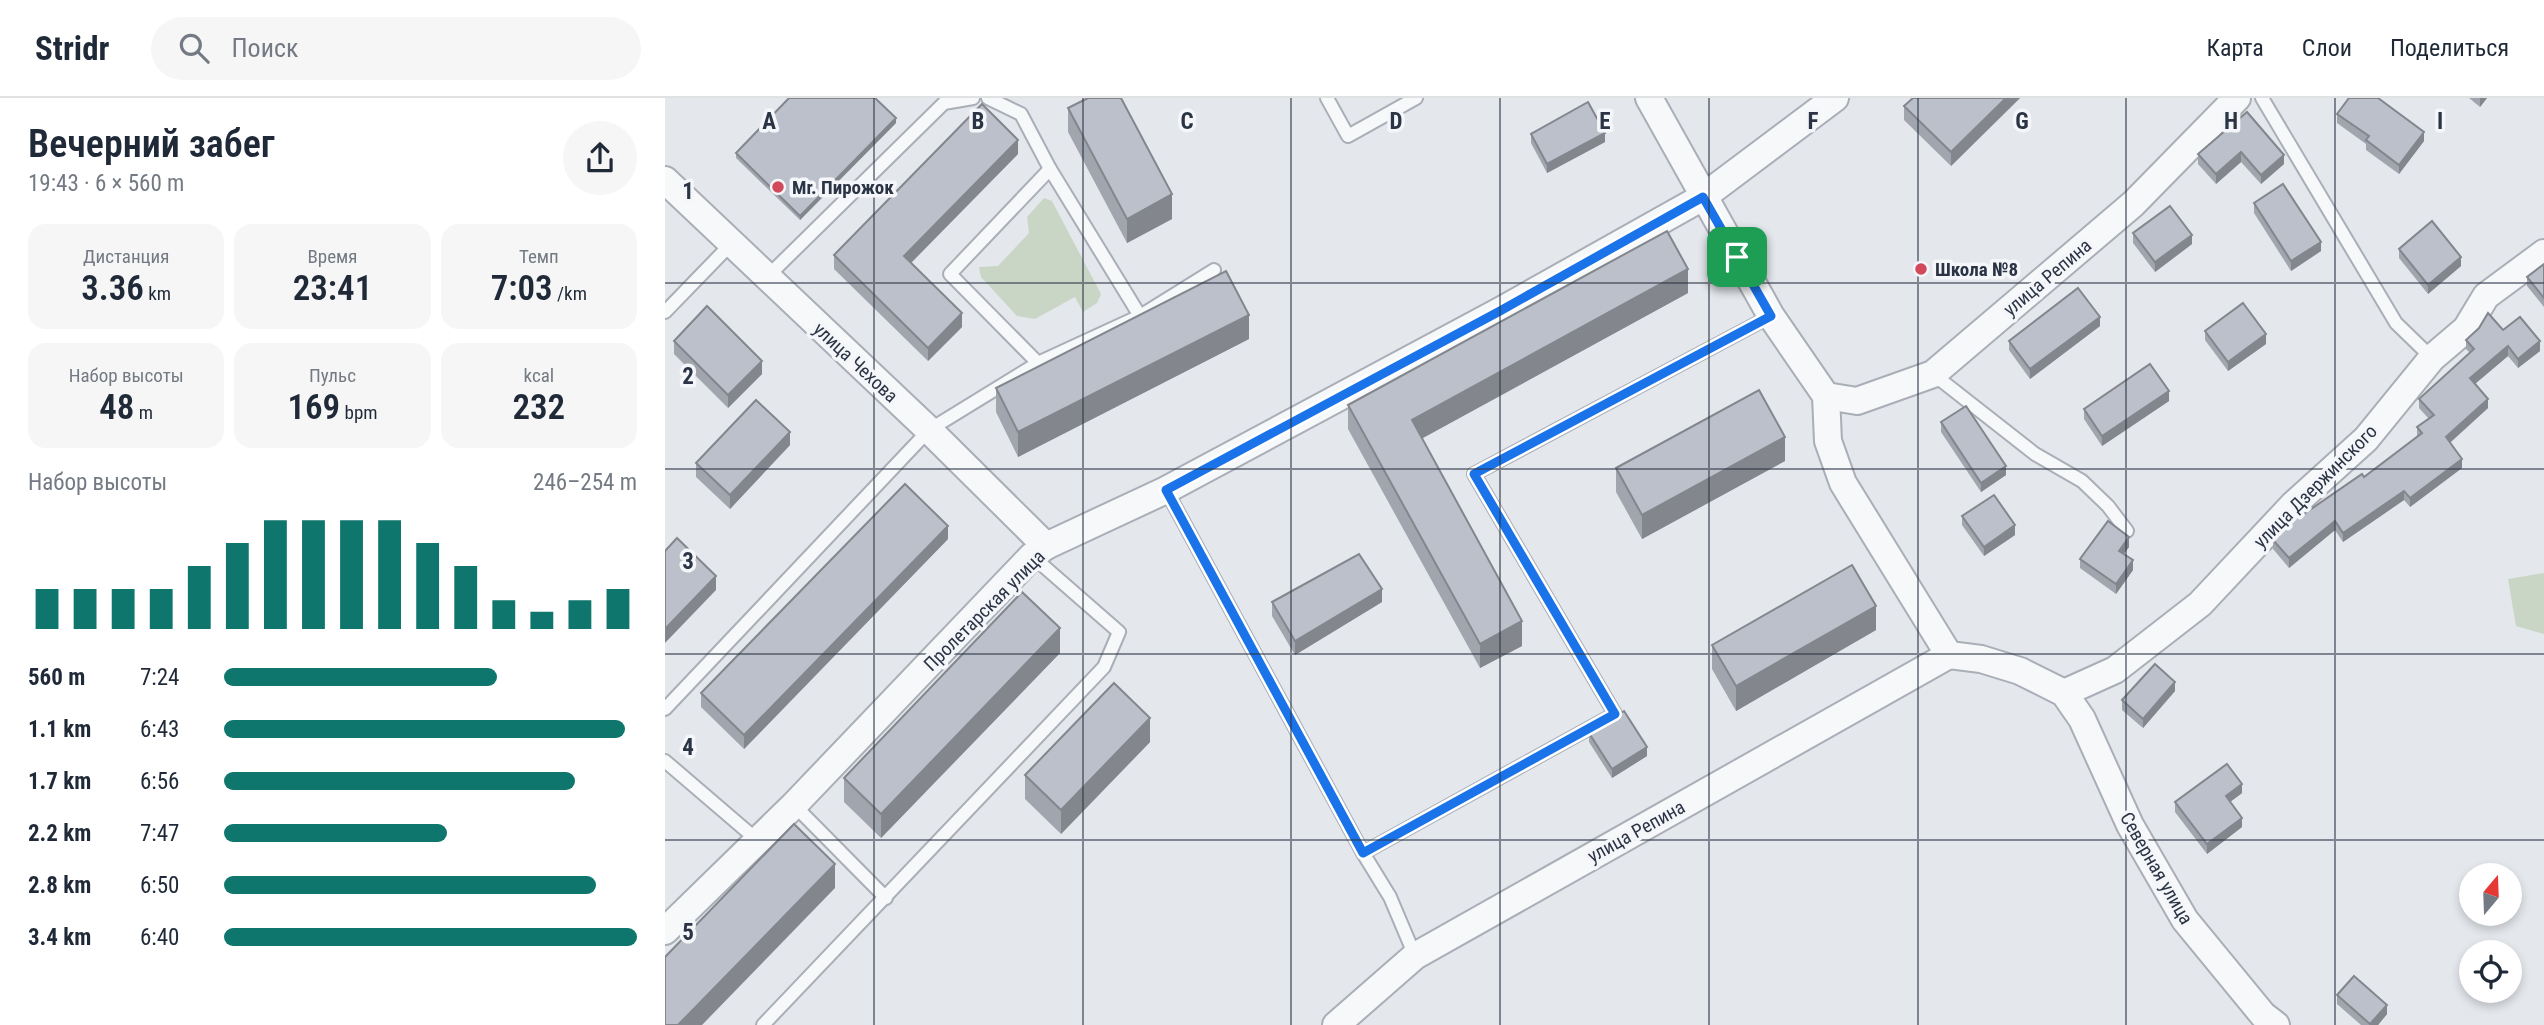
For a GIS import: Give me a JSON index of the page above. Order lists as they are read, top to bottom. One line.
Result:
{"streets":{"street":["улица Репина","улица Чехова","улица Дзержинского","Пролетарская улица","Северная улица"]},"crossings":[["улица Чехова","Пролетарская улица"],["улица Дзержинского","Северная улица"]],"places":["Mr. Пирожок","Школа №8"],"north":"top","page":{"header":"Stridr","search":"Поиск","nav":["Карта","Слои","Поделиться"],"heading":["Вечерний забег","19:43 · 6 × 560 m"],"stats":[["Дистанция","3.36 km"],["Время","23:41"],["Темп","7:03 /km"],["Набор высоты","48 m"],["Пульс","169 bpm"],["kcal","232"]],"chart":["Набор высоты","246–254 m"],"list":[{"name":"560 m","note":"7:24"},{"name":"1.1 km","note":"6:43"},{"name":"1.7 km","note":"6:56"},{"name":"2.2 km","note":"7:47"},{"name":"2.8 km","note":"6:50"},{"name":"3.4 km","note":"6:40"}]},"grid":{"columns":["A","B","C","D","E","F","G","H","I"],"rows":["1","2","3","4","5"]}}
